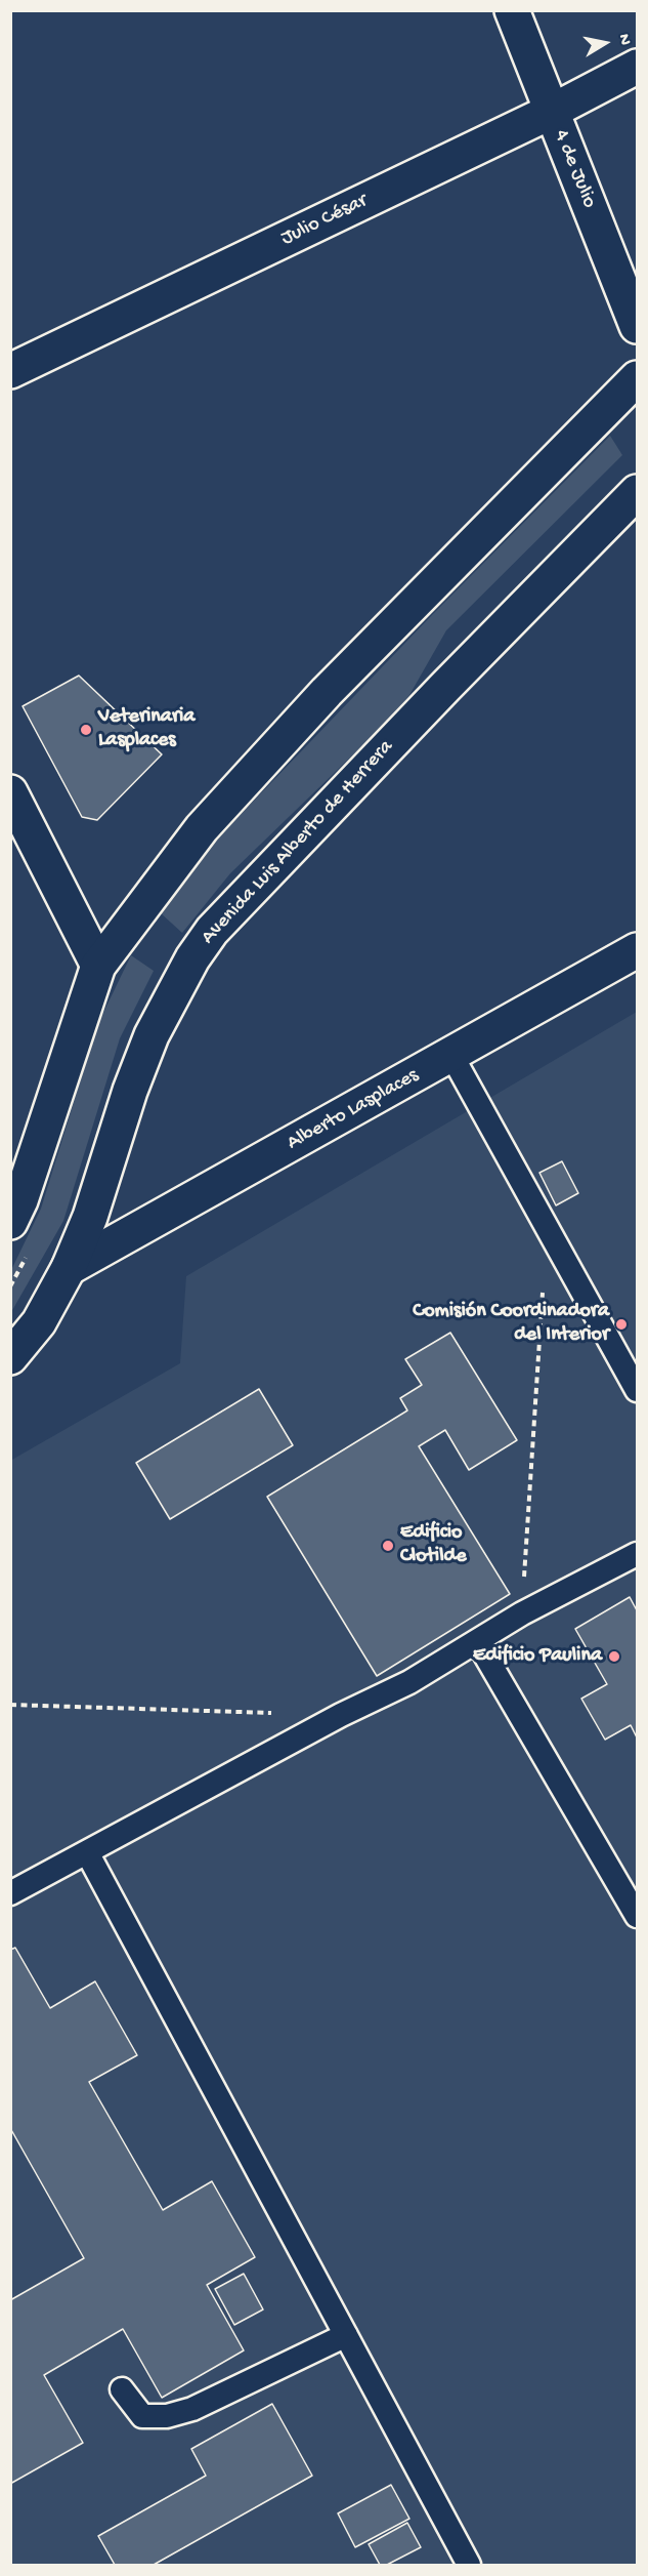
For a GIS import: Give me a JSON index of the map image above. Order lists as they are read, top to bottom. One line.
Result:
{"streets":{"main road":["4 de Julio","Julio César","Avenida Luis Alberto de Herrera","Alberto Lasplaces"]},"crossings":[["4 de Julio","Julio César"],["Avenida Luis Alberto de Herrera","Alberto Lasplaces"]],"places":["Veterinaria Lasplaces","Comisión Coordinadora del Interior","Edificio Clotilde","Edificio Paulina"],"north":"right"}
